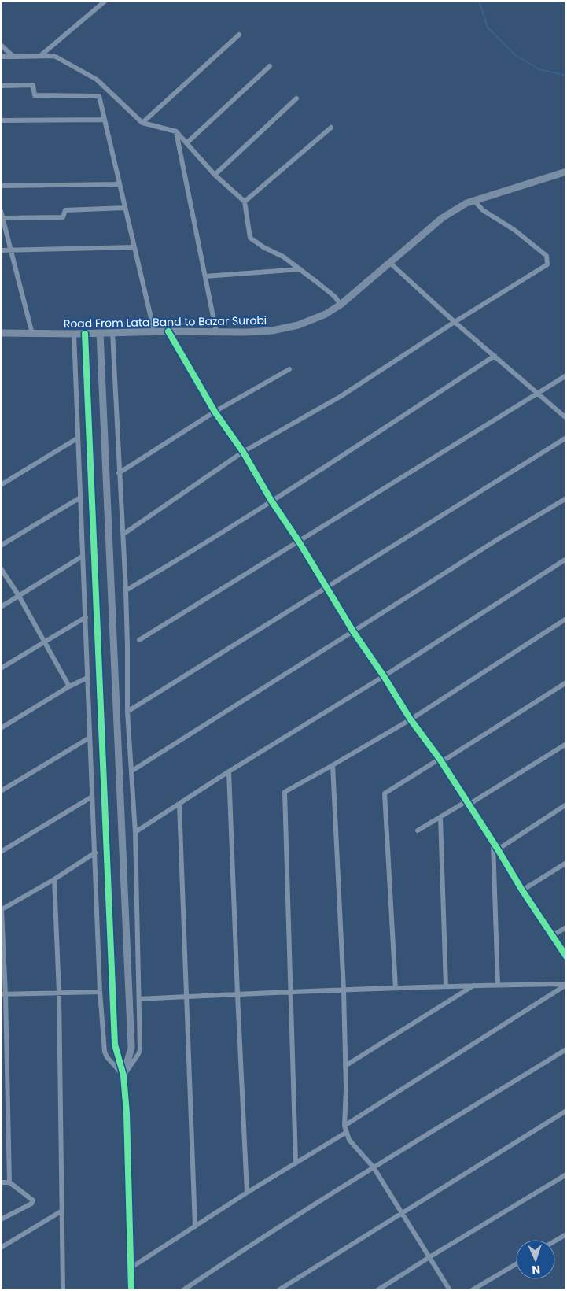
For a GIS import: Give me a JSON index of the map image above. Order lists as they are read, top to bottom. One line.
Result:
{"streets":{"street":["Road From Lata Band to Bazar Surobi"]},"north":"bottom"}
